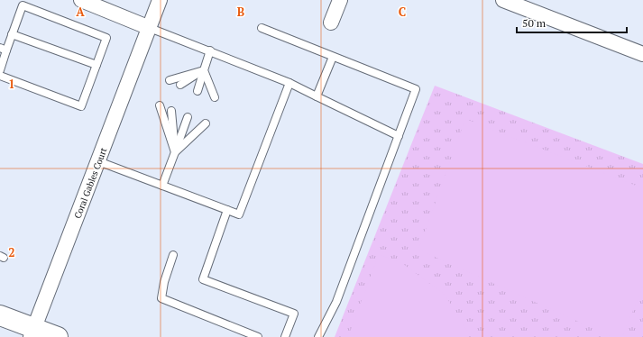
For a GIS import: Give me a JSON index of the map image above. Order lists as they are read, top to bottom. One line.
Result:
{"streets":{"street":["Coral Gables Court"]},"scale_bar":"50 m","grid":{"columns":["A","B","C"],"rows":["1","2"]}}
